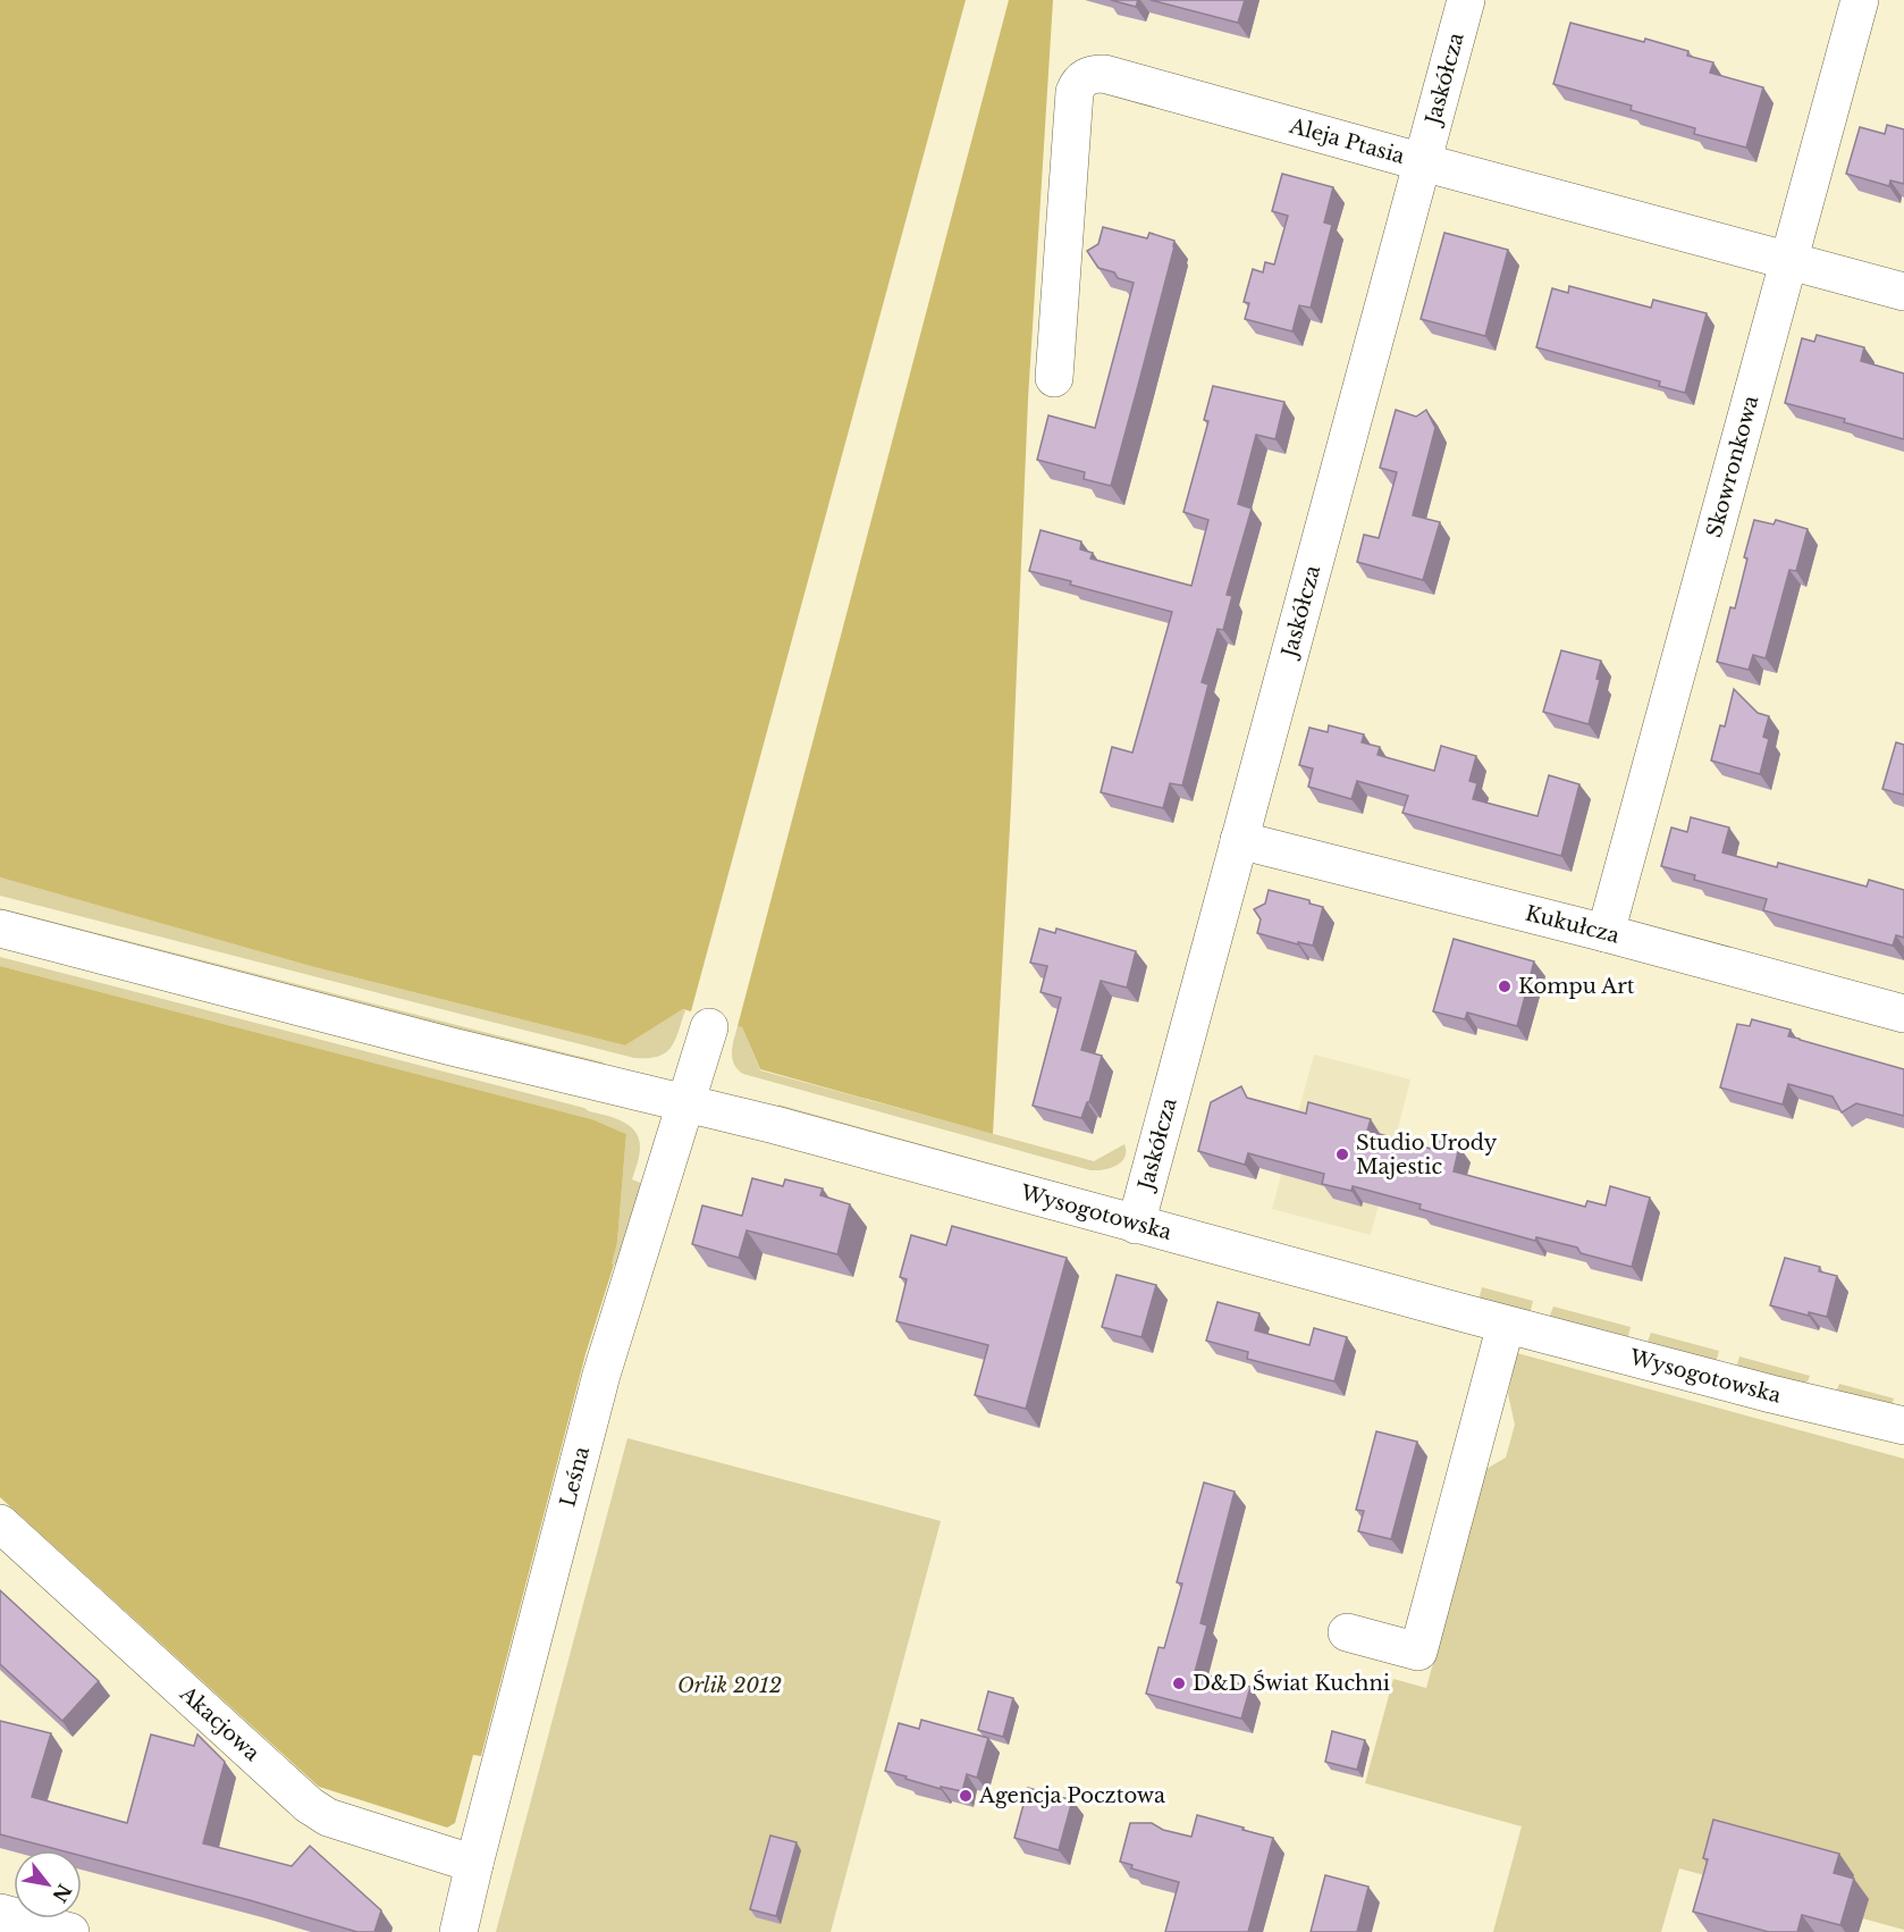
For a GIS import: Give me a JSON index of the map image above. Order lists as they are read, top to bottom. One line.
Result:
{"streets":{"street":["Jaskółcza","Aleja Ptasia","Skowronkowa","Kukułcza","Wysogotowska","Leśna","Akacjowa"]},"crossings":[["Jaskółcza","Aleja Ptasia"],["Jaskółcza","Kukułcza"],["Jaskółcza","Wysogotowska"],["Aleja Ptasia","Skowronkowa"],["Skowronkowa","Kukułcza"],["Wysogotowska","Leśna"],["Leśna","Akacjowa"]],"parks":["Orlik 2012"],"places":["Kompu Art","Studio Urody Majestic","D&D Świat Kuchni","Agencja Pocztowa"],"north":"bottom right"}
